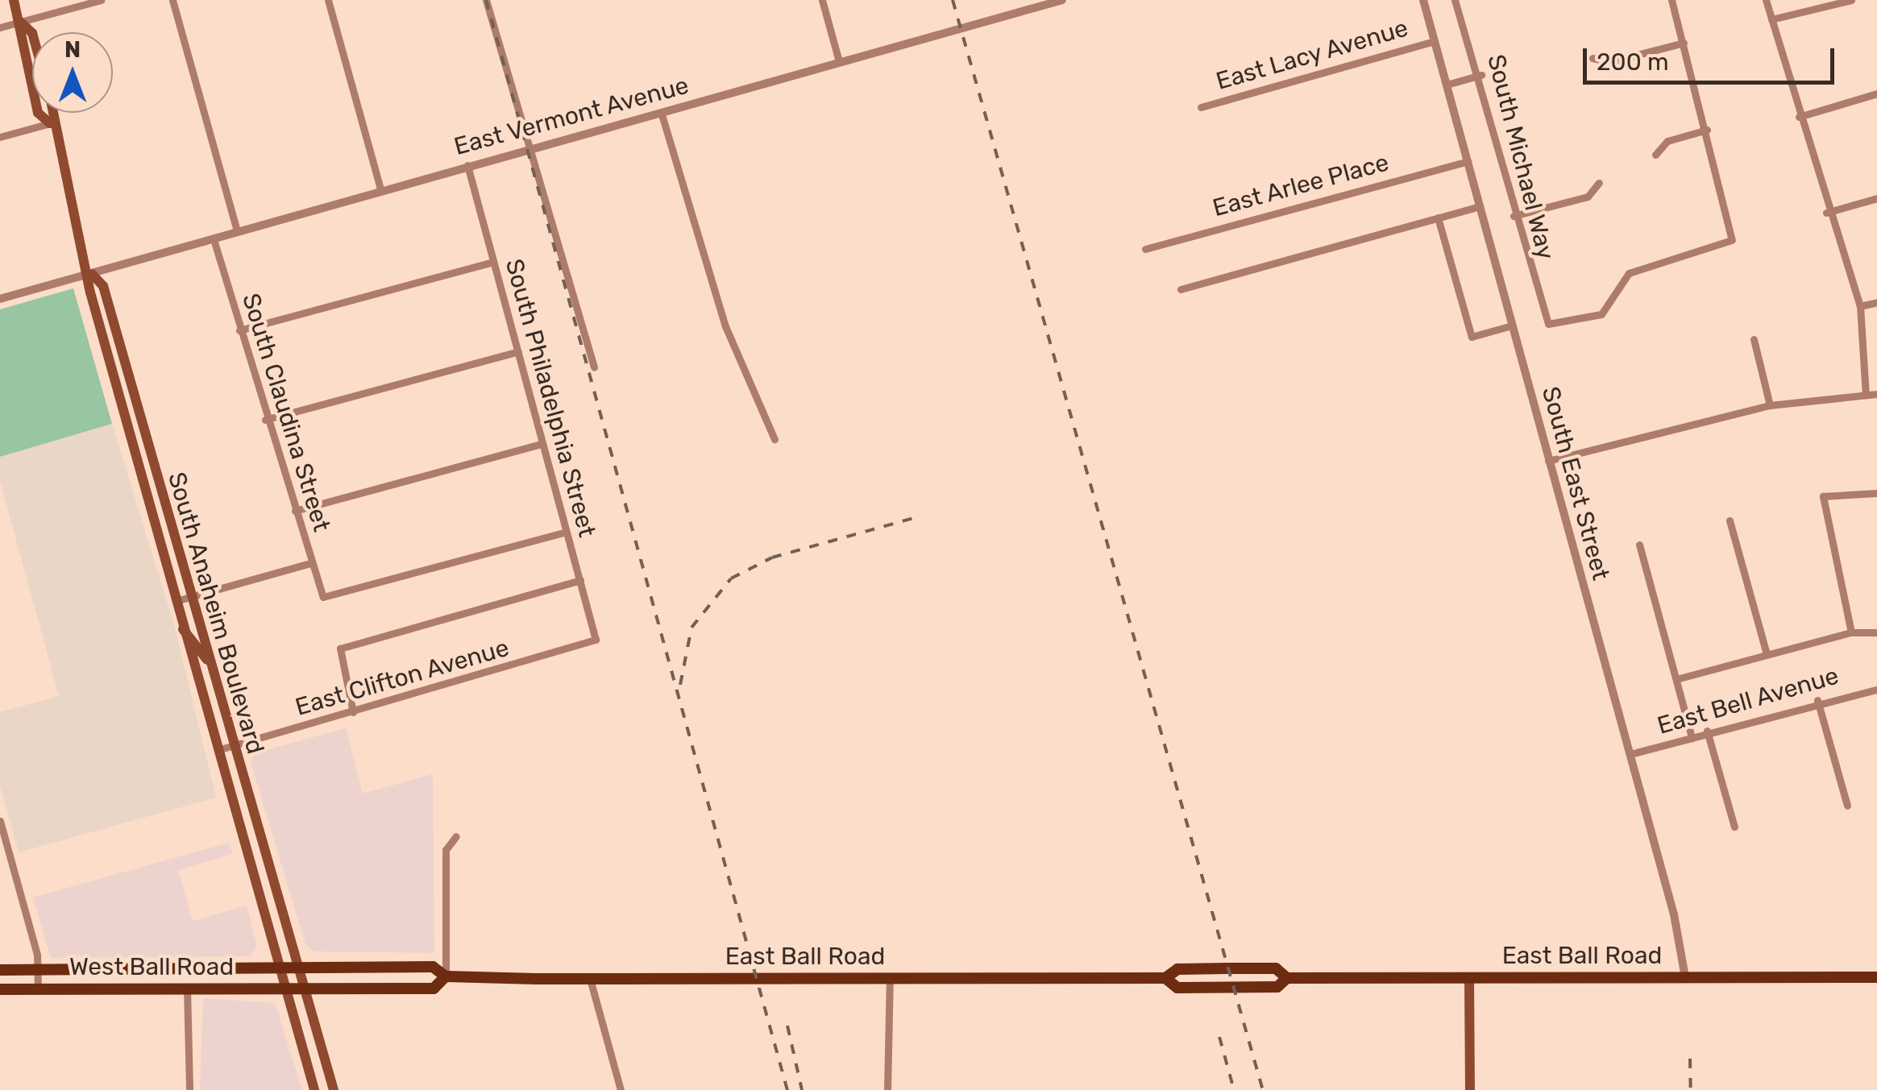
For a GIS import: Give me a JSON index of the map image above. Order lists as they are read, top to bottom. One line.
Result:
{"streets":{"main road":["South Anaheim Boulevard","East Ball Road","West Ball Road"],"street":["East Lacy Avenue","East Vermont Avenue","South Michael Way","East Arlee Place","South Philadelphia Street","South Claudina Street","South East Street","East Clifton Avenue","East Bell Avenue"]},"crossings":[["East Lacy Avenue","South East Street"],["East Vermont Avenue","South Philadelphia Street"],["East Vermont Avenue","South Claudina Street"],["East Vermont Avenue","South Anaheim Boulevard"],["East Arlee Place","South East Street"],["South Philadelphia Street","South Claudina Street"],["South Philadelphia Street","East Clifton Avenue"],["South East Street","East Bell Avenue"],["South East Street","East Ball Road"],["South Anaheim Boulevard","East Clifton Avenue"],["South Anaheim Boulevard","East Ball Road"],["South Anaheim Boulevard","West Ball Road"],["East Ball Road","West Ball Road"]],"scale_bar":"200 m","north":"top"}
